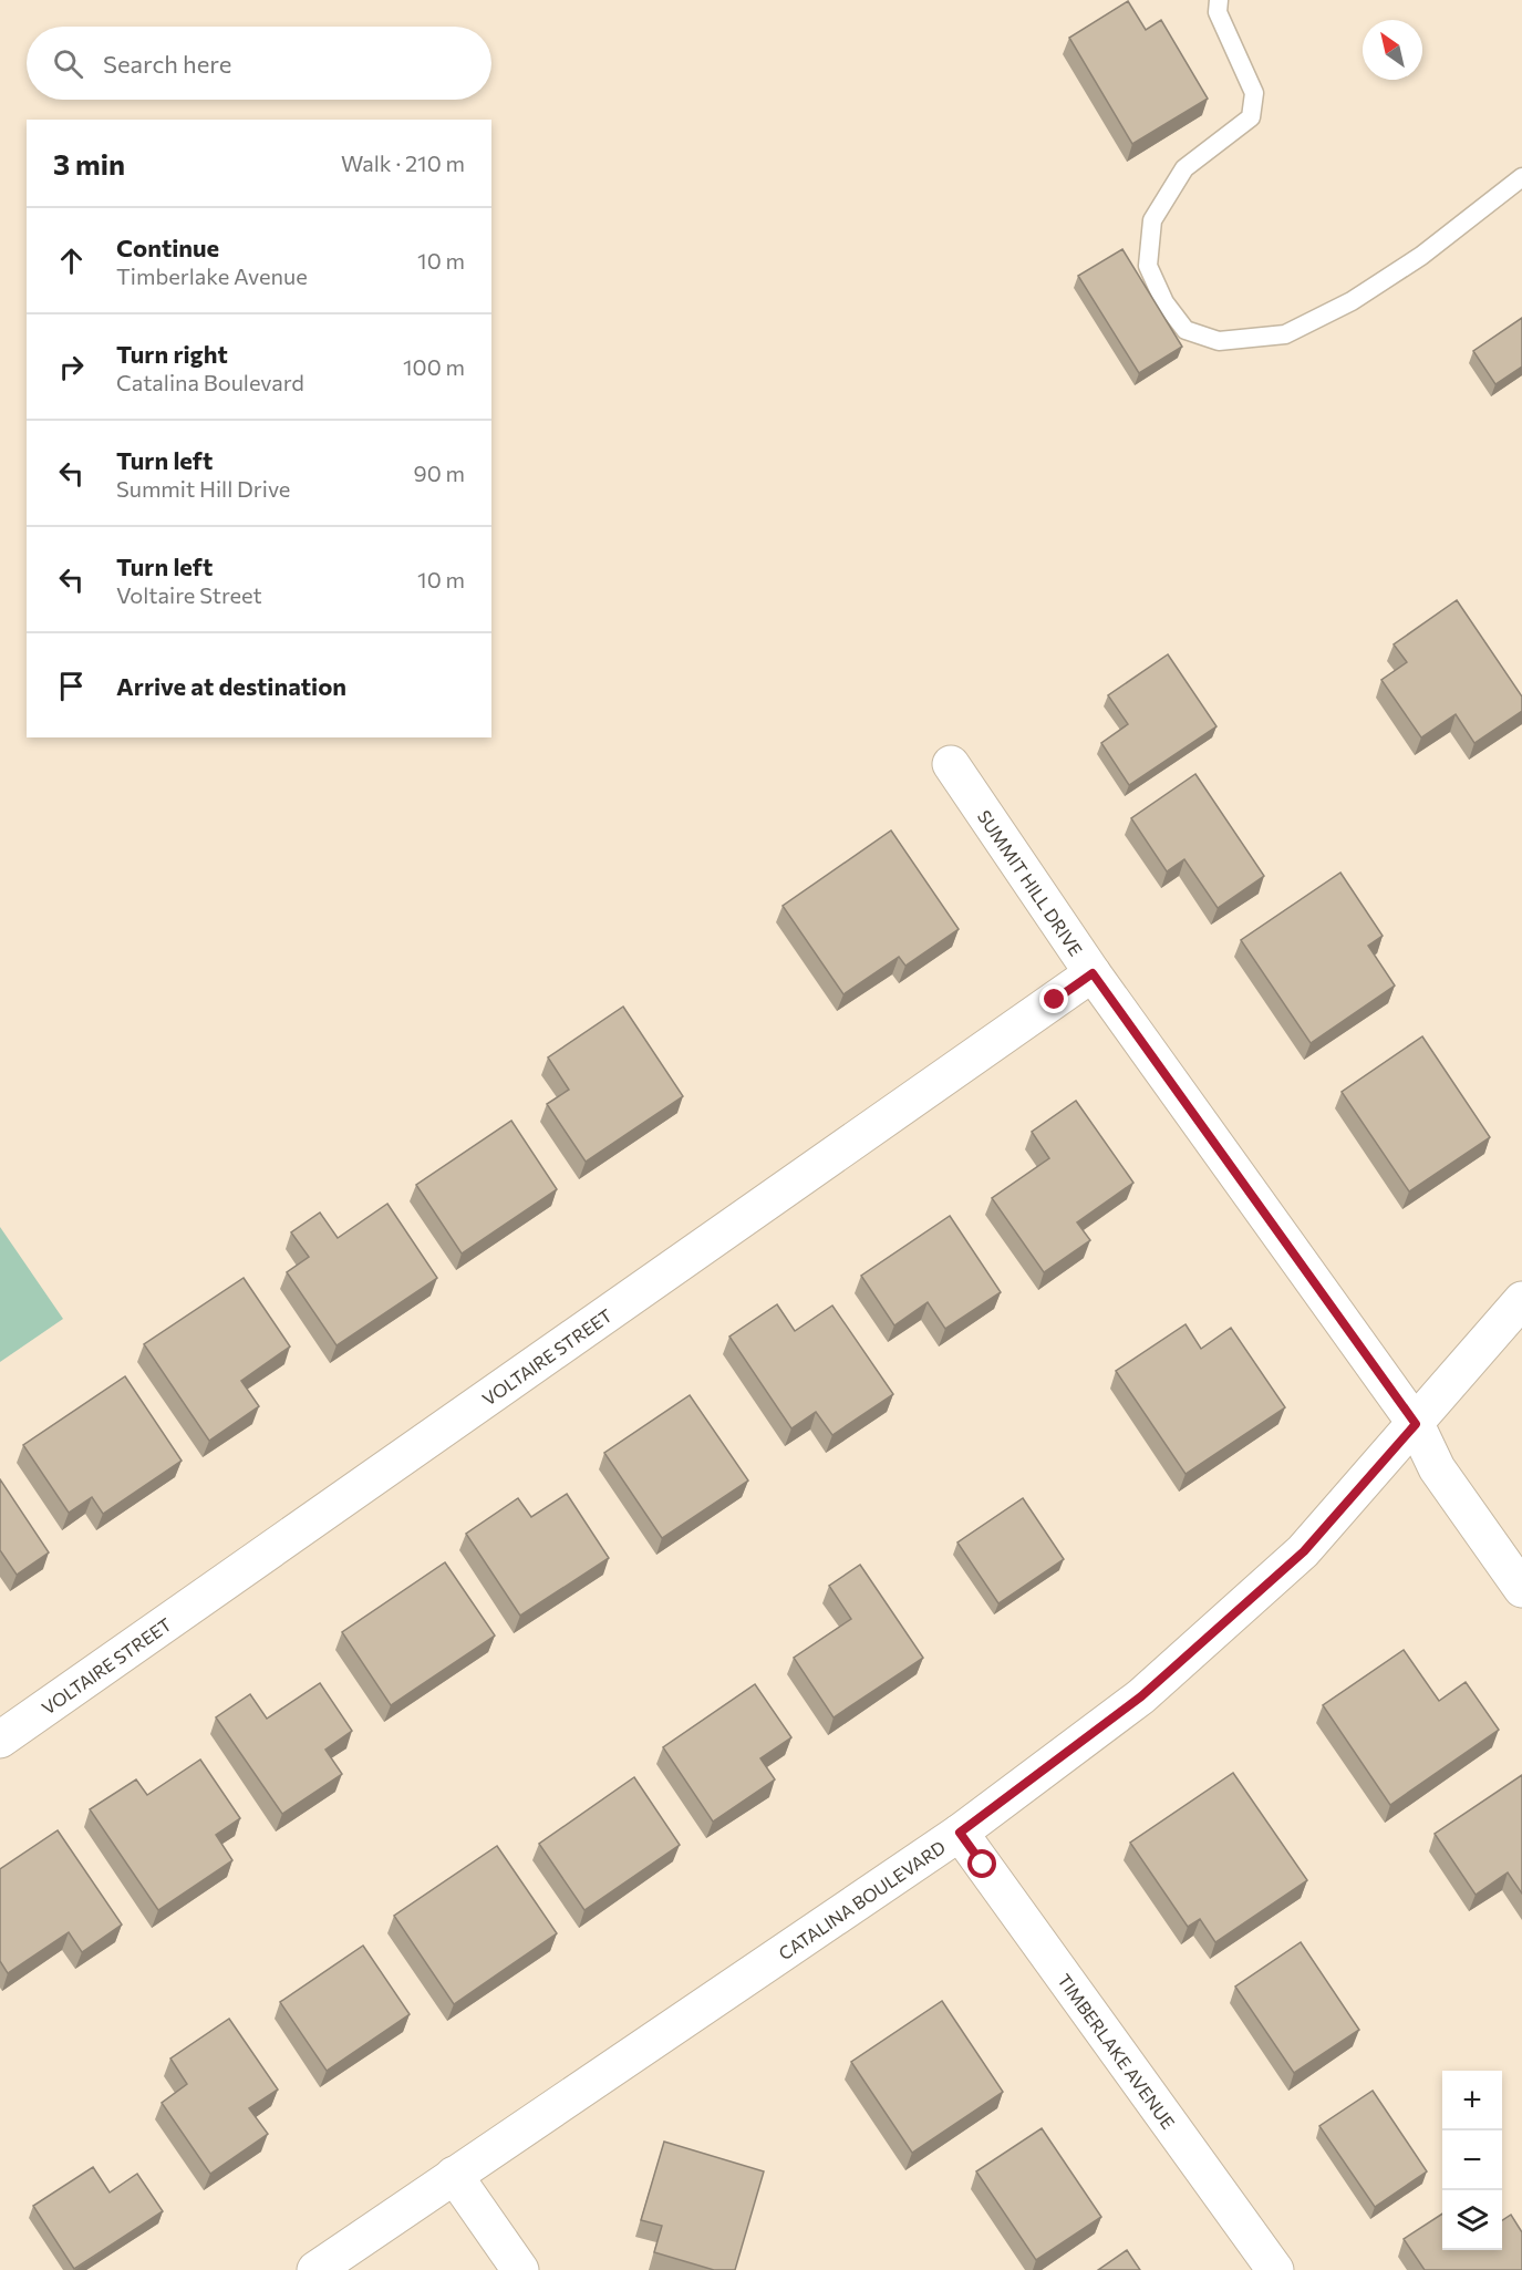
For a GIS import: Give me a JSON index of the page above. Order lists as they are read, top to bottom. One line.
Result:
{"streets":{"street":["SUMMIT HILL DRIVE","VOLTAIRE STREET","CATALINA BOULEVARD","TIMBERLAKE AVENUE"]},"crossings":[["SUMMIT HILL DRIVE","VOLTAIRE STREET"],["SUMMIT HILL DRIVE","CATALINA BOULEVARD"],["CATALINA BOULEVARD","TIMBERLAKE AVENUE"]],"north":"top left","page":{"search":"Search here","heading":["3 min","Walk · 210 m"],"list":[["Continue","Timberlake Avenue","10 m"],["Turn right","Catalina Boulevard","100 m"],["Turn left","Summit Hill Drive","90 m"],["Turn left","Voltaire Street","10 m"],"Arrive at destination"],"map_buttons":["+","−"]}}
